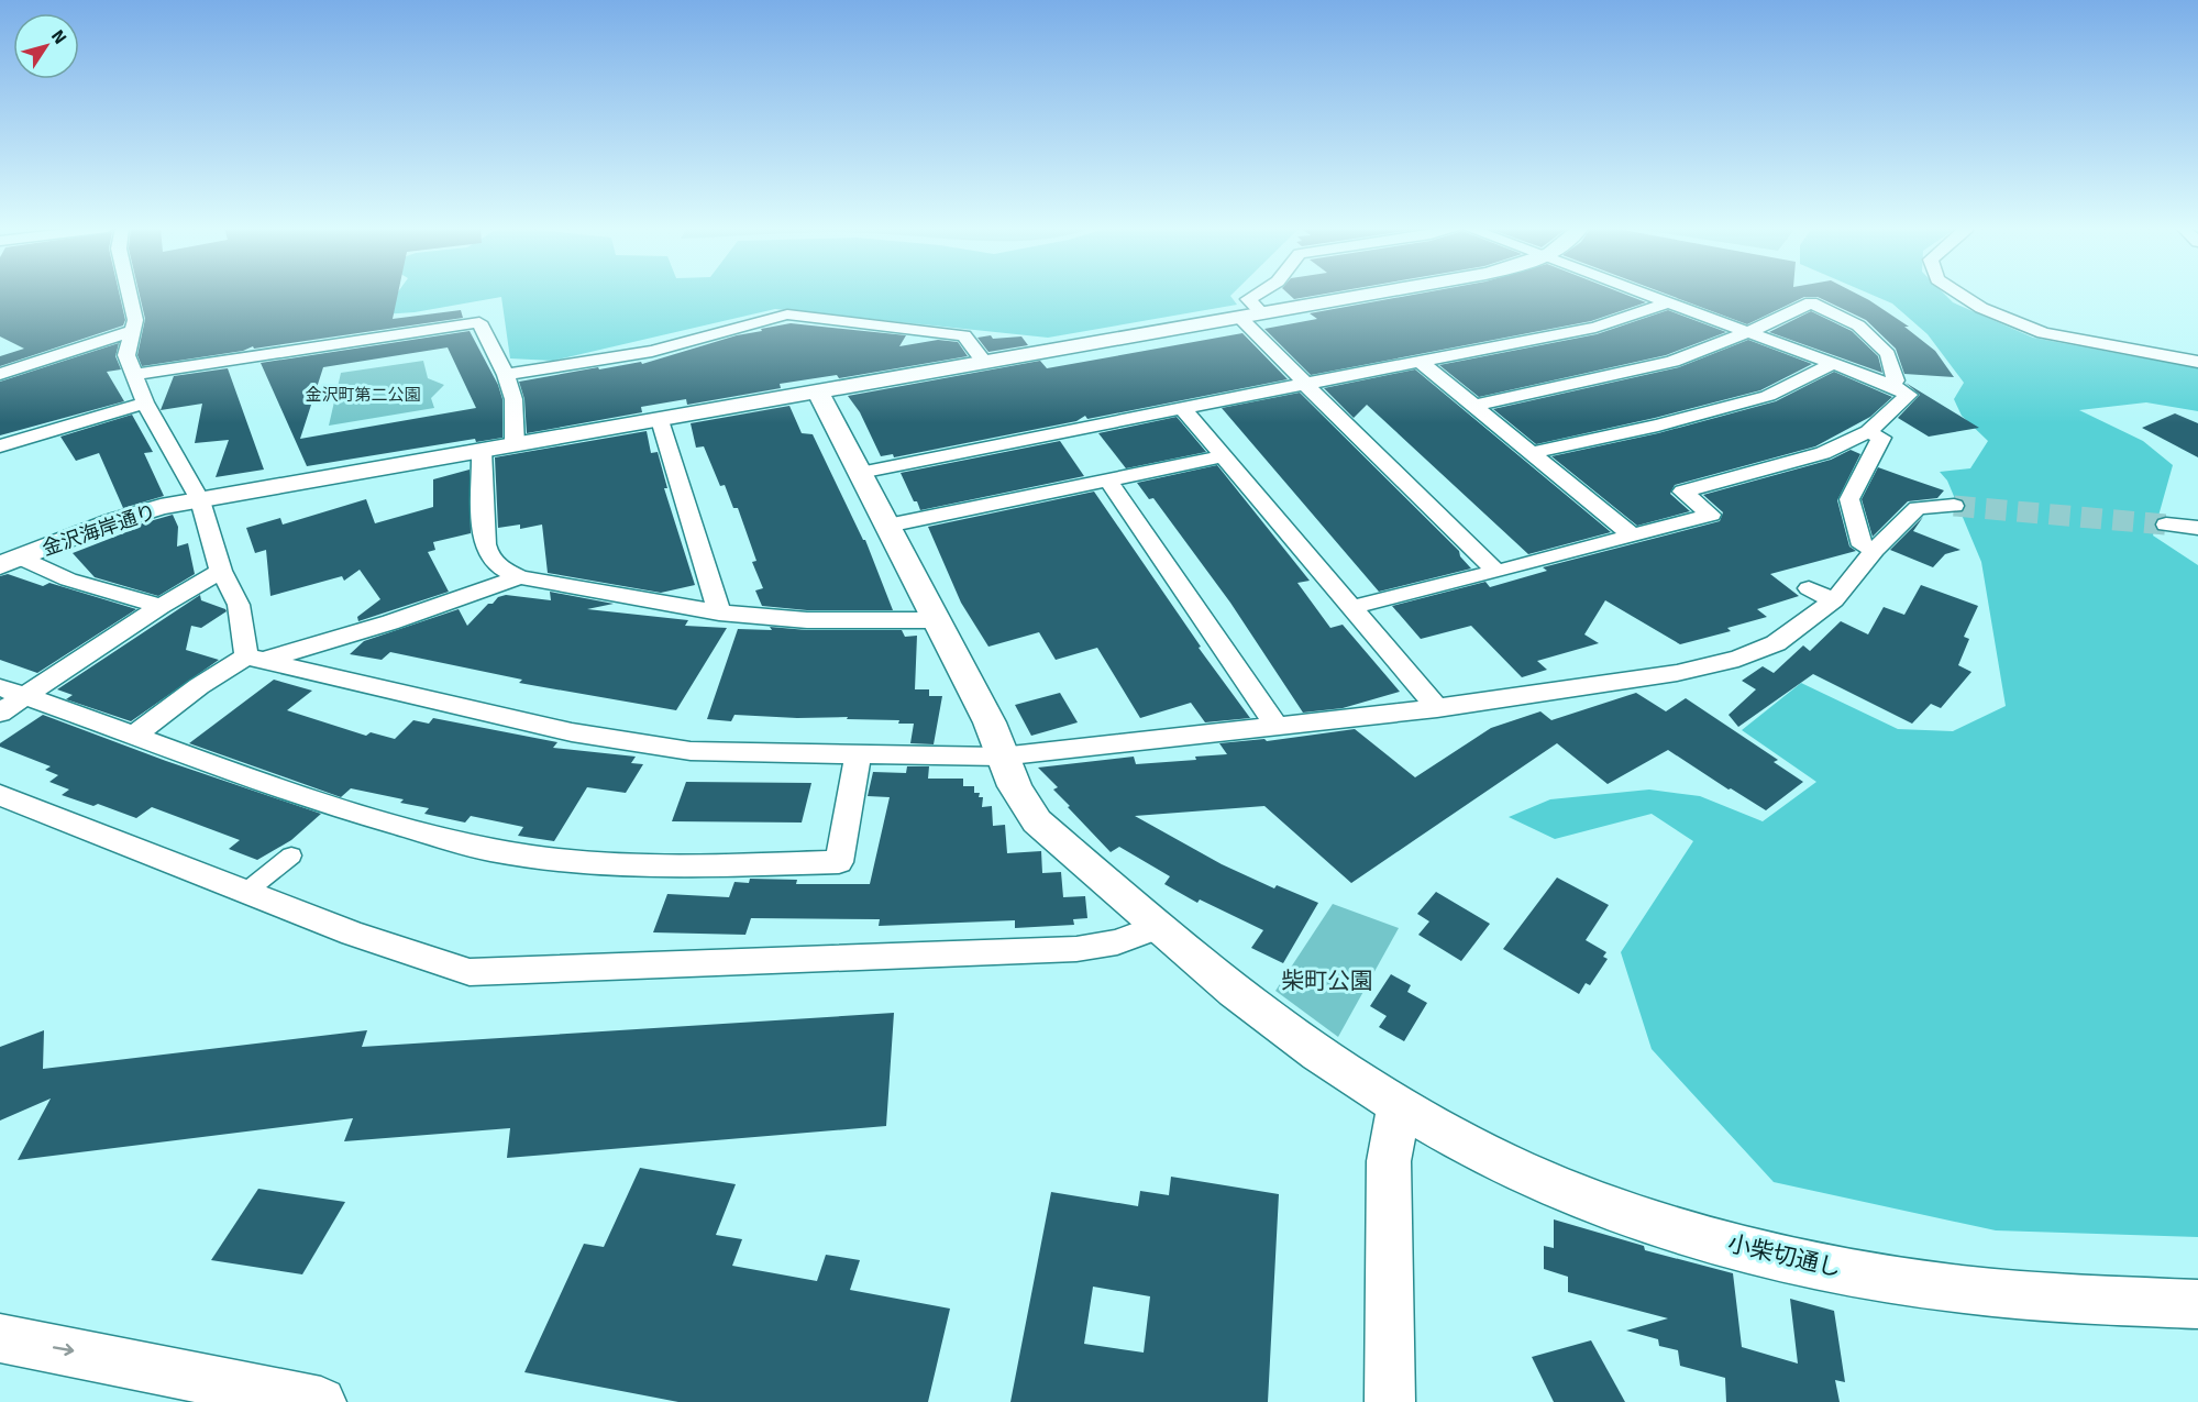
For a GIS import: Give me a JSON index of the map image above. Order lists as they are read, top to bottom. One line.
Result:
{"streets":{"street":["金沢海岸通り","小柴切通し"]},"crossings":[["金沢海岸通り","小柴切通し"]],"parks":["金沢町第二公園","柴町公園"],"north":"top right"}
